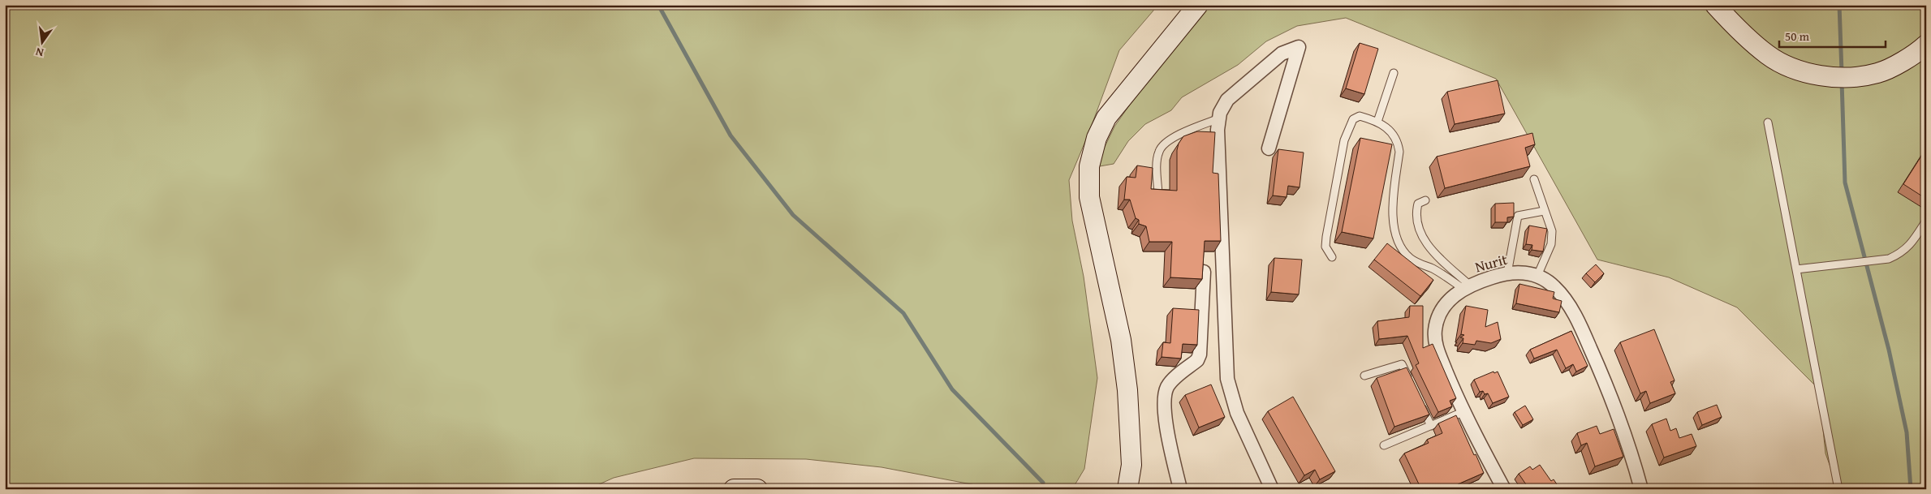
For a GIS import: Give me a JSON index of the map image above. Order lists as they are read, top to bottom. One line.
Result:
{"streets":{"street":["Nurit"]},"scale_bar":"50 m","north":"bottom"}
